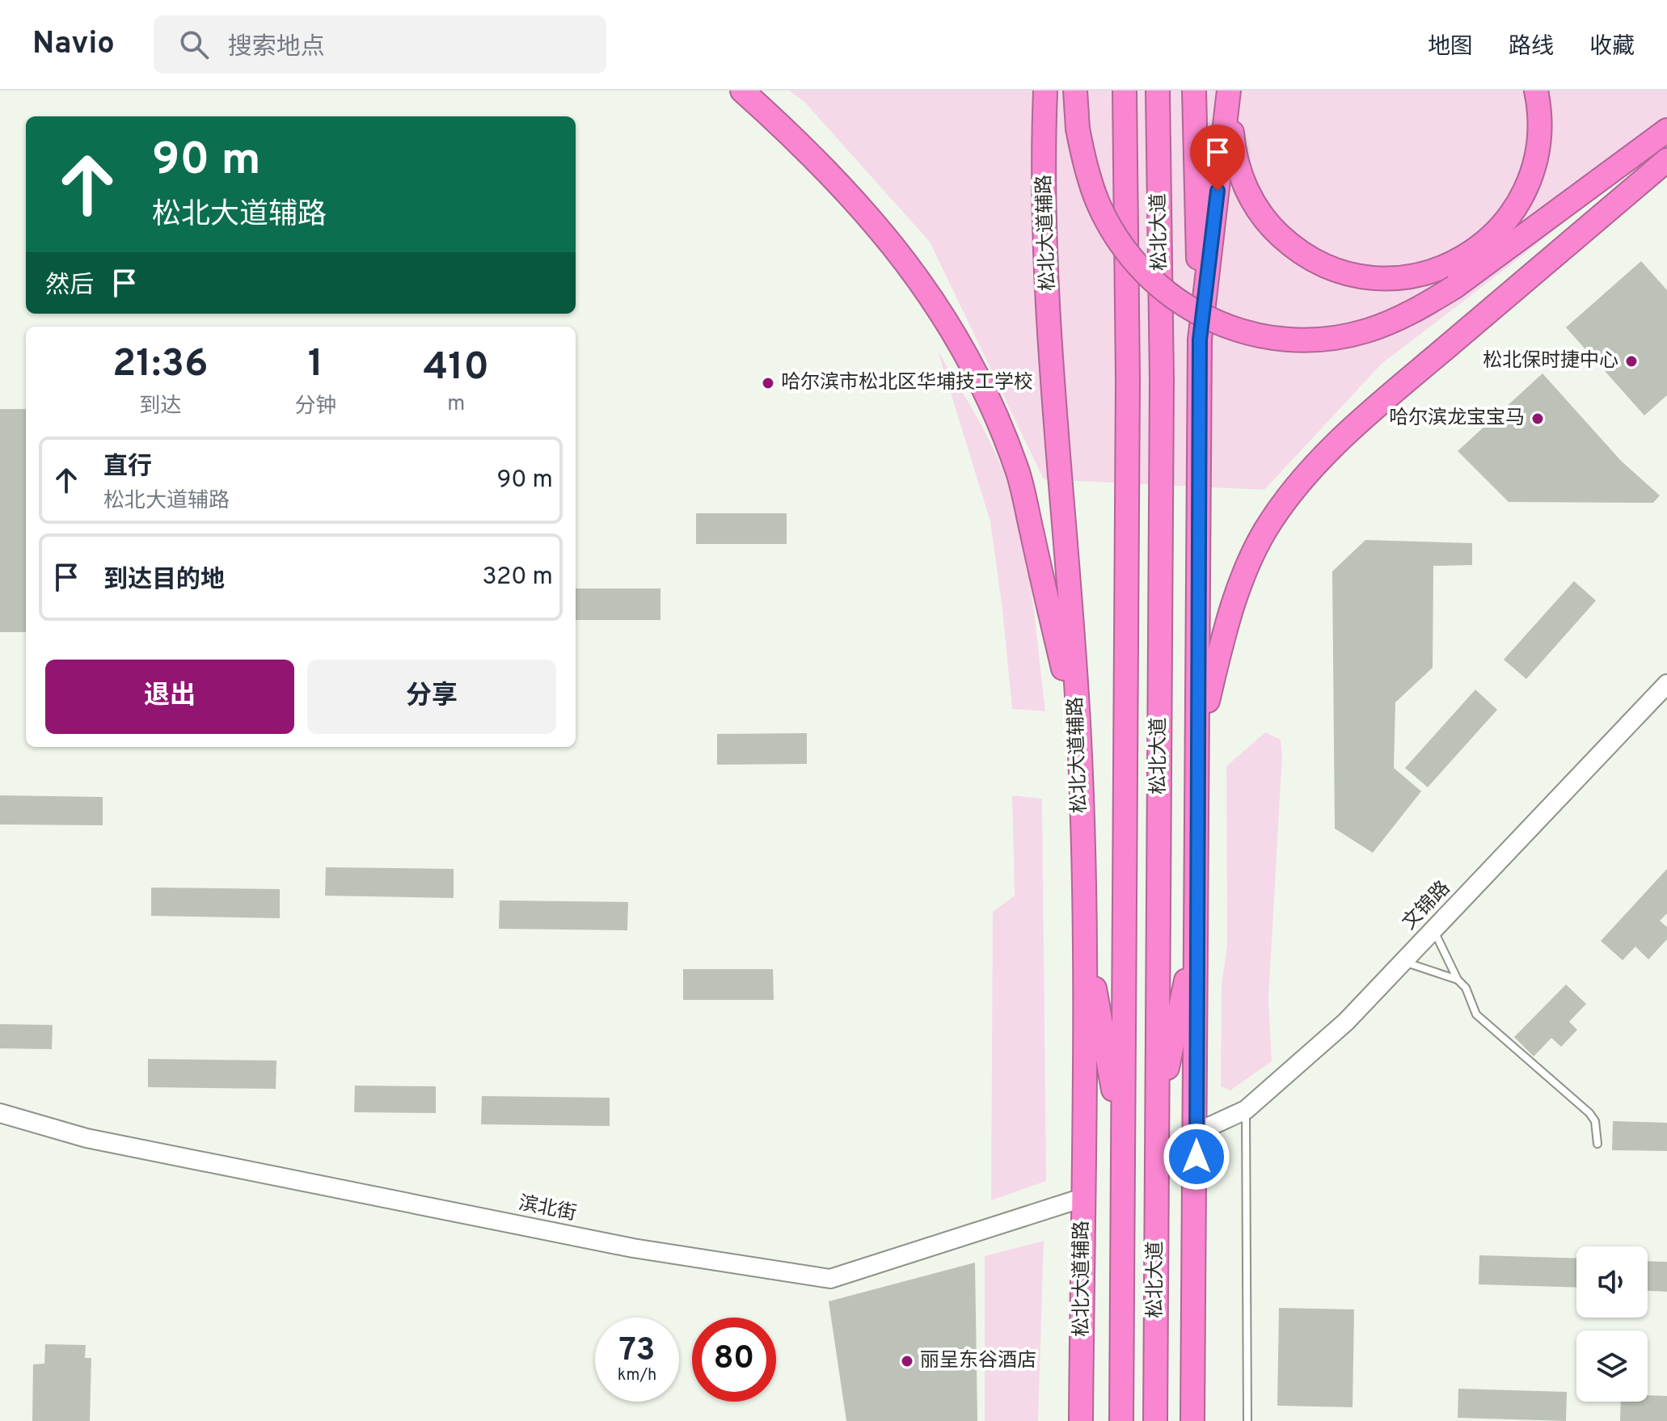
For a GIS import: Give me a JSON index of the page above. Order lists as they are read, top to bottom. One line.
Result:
{"streets":{"highway":["松北大道","松北大道辅路"],"street":["文锦路","滨北街"]},"crossings":[["松北大道辅路","滨北街"]],"places":["松北保时捷中心","哈尔滨市松北区华埔技工学校","哈尔滨龙宝宝马","丽呈东谷酒店"],"page":{"header":"Navio","search":"搜索地点","nav":["地图","路线","收藏"],"turn":["90 m","松北大道辅路"],"then":"然后","eta":["21:36","到达","1","分钟","410","m"],"list":[{"name":"直行","note":"松北大道辅路","value":"90 m"},{"name":"到达目的地","value":"320 m"}],"buttons":["退出","分享"],"speed":"73 km/h","limit":"80"}}
